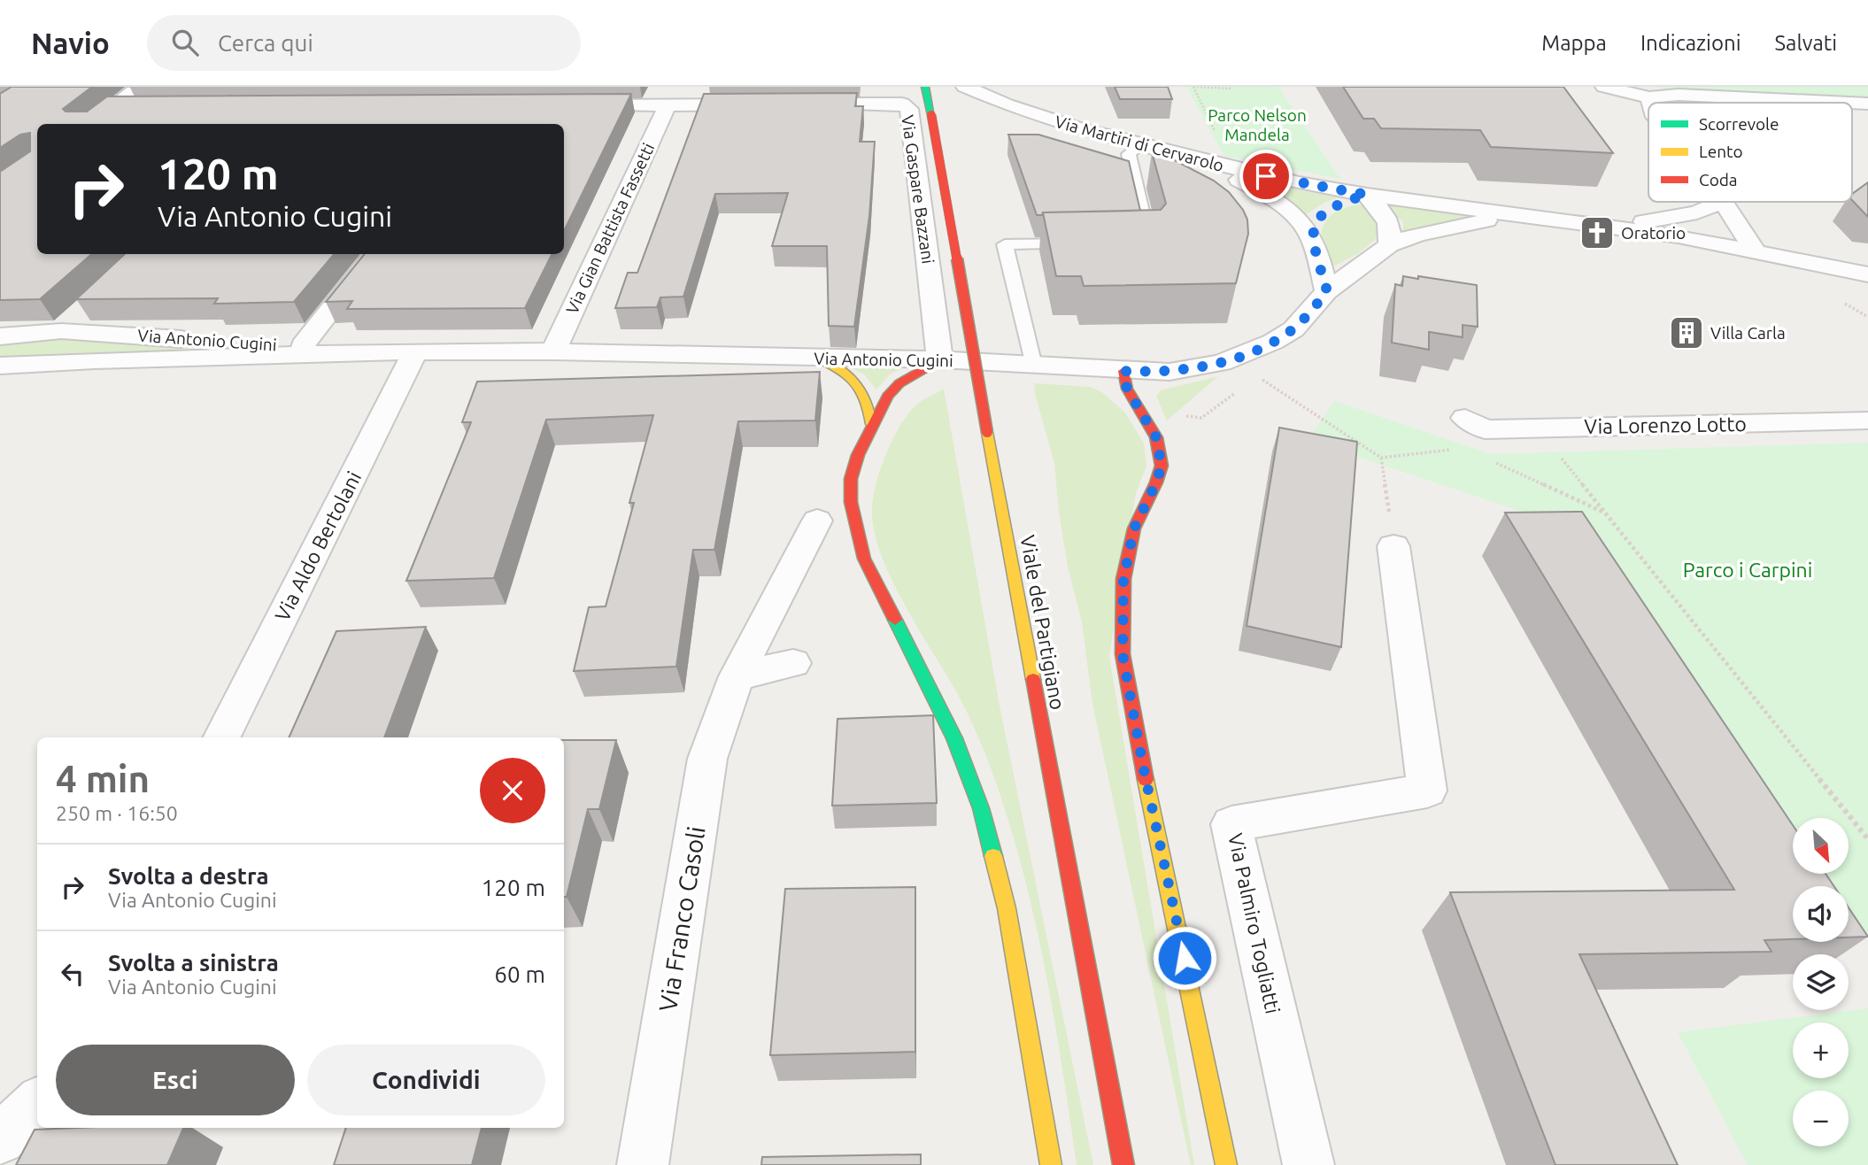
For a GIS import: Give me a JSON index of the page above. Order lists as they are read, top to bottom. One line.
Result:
{"streets":{"main road":["Viale del Partigiano"],"street":["Via Martiri di Cervarolo","Via Gaspare Bazzani","Via Gian Battista Fassetti","Via Antonio Cugini","Via Lorenzo Lotto","Via Aldo Bertolani","Via Franco Casoli","Via Palmiro Togliatti"]},"crossings":[["Via Martiri di Cervarolo","Via Antonio Cugini"],["Via Gaspare Bazzani","Via Antonio Cugini"],["Via Gian Battista Fassetti","Via Antonio Cugini"],["Via Antonio Cugini","Via Aldo Bertolani"]],"parks":["Parco Nelson Mandela","Parco i Carpini"],"places":{"church":["Oratorio"],"building":["Villa Carla"]},"legend":["Scorrevole","Lento","Coda"],"north":"bottom right","page":{"header":"Navio","search":"Cerca qui","nav":["Mappa","Indicazioni","Salvati"],"turn":["120 m","Via Antonio Cugini"],"heading":["4 min","250 m · 16:50"],"map_buttons":["+","−"],"list":[{"name":"Svolta a destra","note":"Via Antonio Cugini","value":"120 m"},{"name":"Svolta a sinistra","note":"Via Antonio Cugini","value":"60 m"}],"buttons":["Esci","Condividi"]}}
